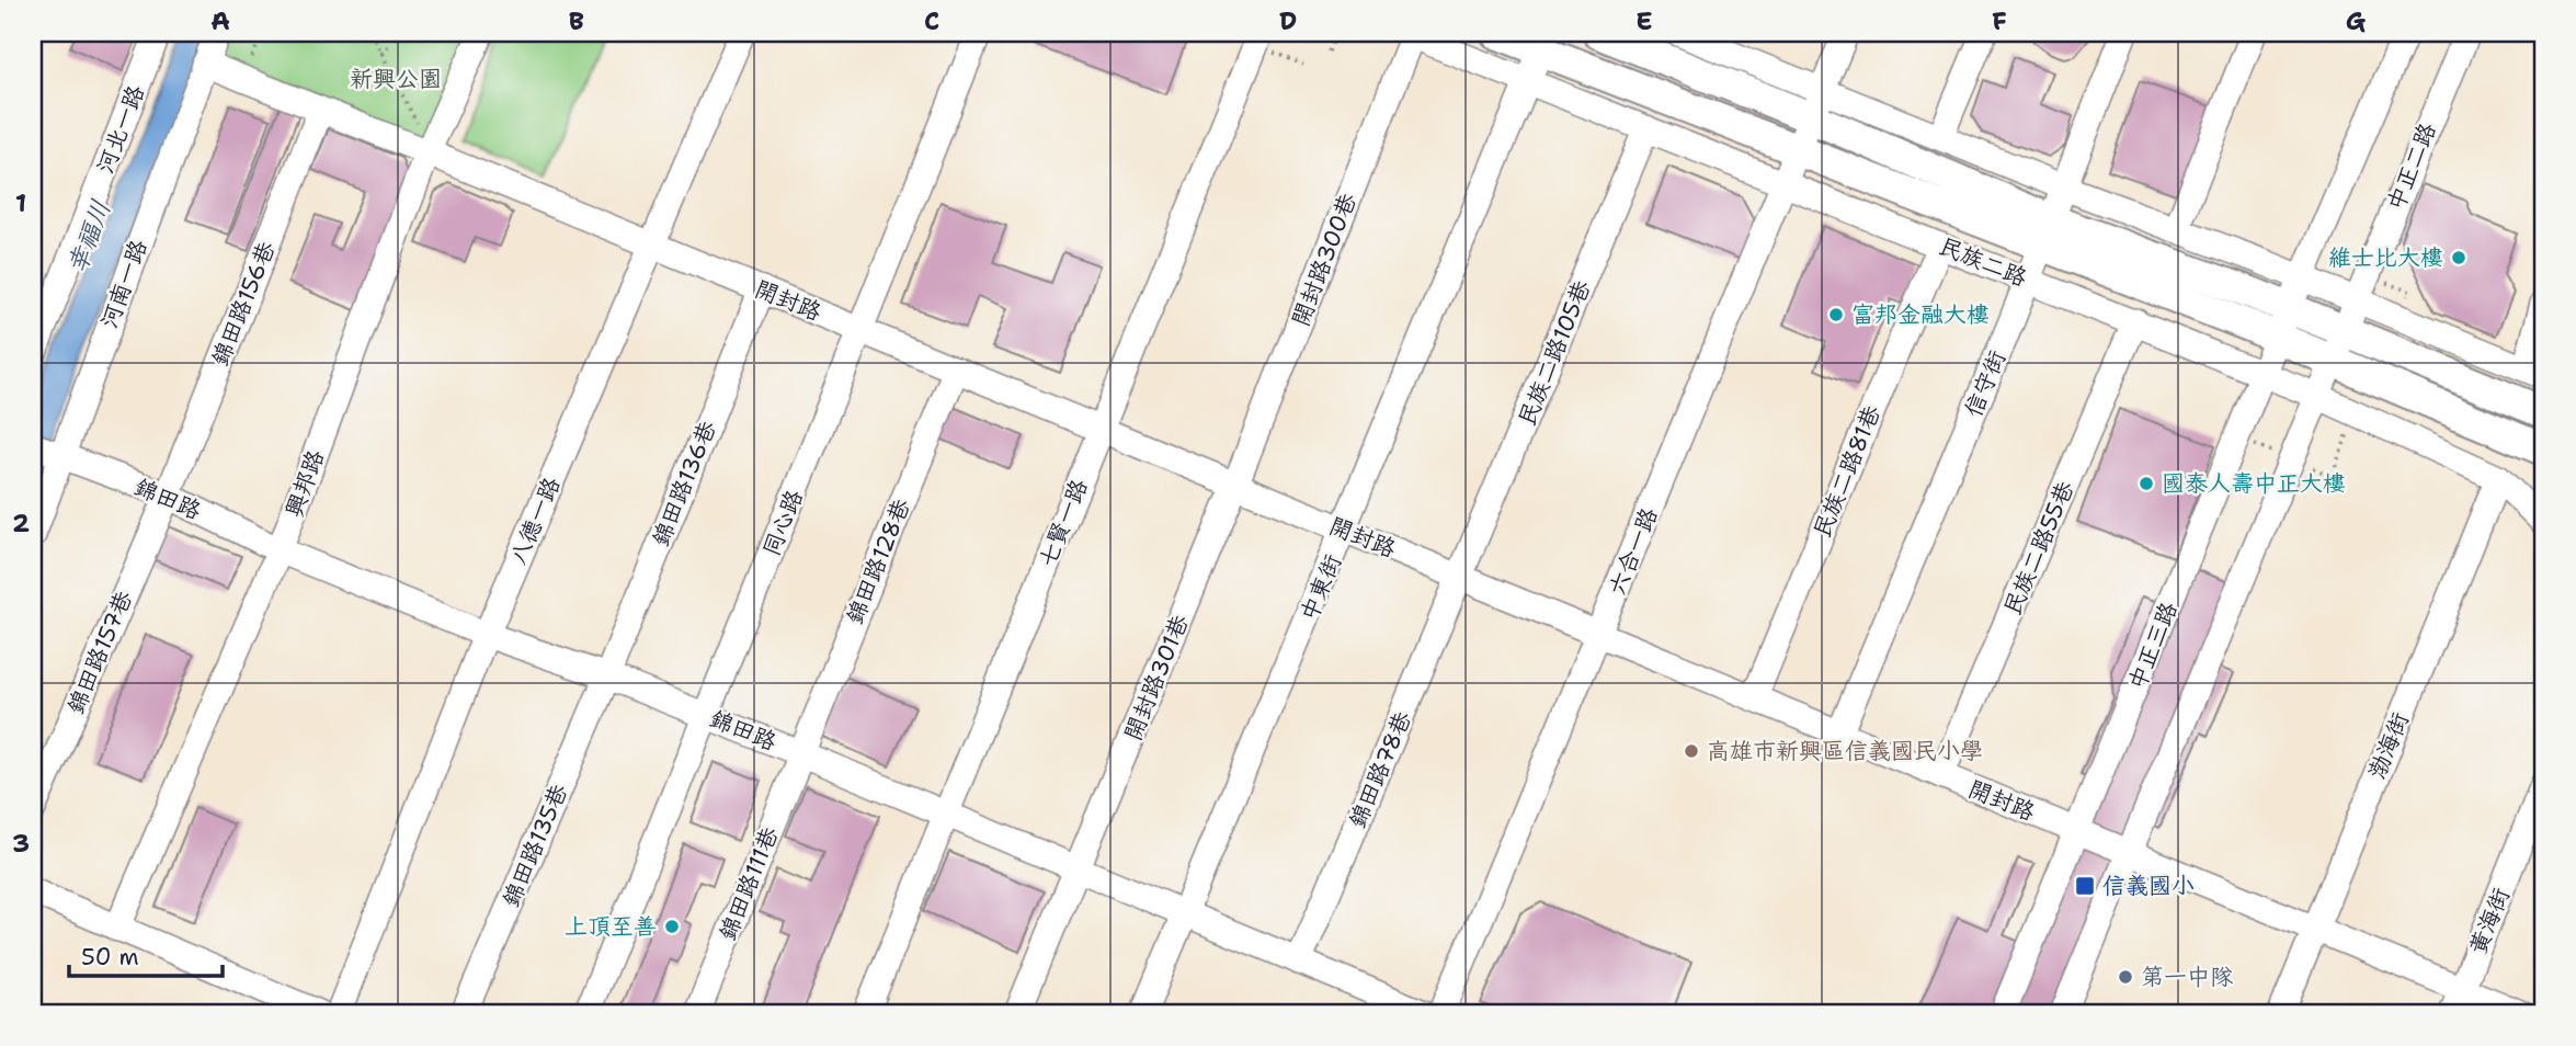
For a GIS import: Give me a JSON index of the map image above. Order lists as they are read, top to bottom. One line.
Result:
{"streets":{"main road":["民族二路"],"street":["河北一路","中正二路","開封路300巷","河南一路","開封路","錦田路156巷","民族二路105巷","信守街","民族二路81巷","興邦路","錦田路136巷","錦田路","八德一路","同心路","七賢一路","民族二路55巷","六合一路","錦田路128巷","中東街","中正三路","錦田路157巷","開封路301巷","渤海街","錦田路78巷","錦田路135巷","錦田路111巷","黃海街"]},"crossings":[["開封路300巷","民族二路"],["開封路300巷","開封路"],["開封路300巷","開封路301巷"],["民族二路","民族二路105巷"],["民族二路","信守街"],["民族二路","民族二路81巷"],["民族二路","民族二路55巷"],["民族二路","六合一路"],["民族二路","中東街"],["民族二路","中正三路"],["民族二路","渤海街"],["河南一路","開封路"],["河南一路","錦田路"],["開封路","錦田路156巷"],["開封路","民族二路105巷"],["開封路","信守街"],["開封路","民族二路81巷"],["開封路","興邦路"],["開封路","錦田路136巷"],["開封路","八德一路"],["開封路","同心路"],["開封路","七賢一路"],["開封路","民族二路55巷"],["開封路","六合一路"],["開封路","錦田路128巷"],["開封路","中東街"],["開封路","中正三路"],["開封路","開封路301巷"],["開封路","渤海街"],["開封路","錦田路78巷"],["開封路","黃海街"],["錦田路156巷","錦田路"],["錦田路156巷","錦田路157巷"],["民族二路105巷","錦田路78巷"],["興邦路","錦田路"],["錦田路136巷","錦田路"],["錦田路136巷","錦田路135巷"],["錦田路","八德一路"],["錦田路","同心路"],["錦田路","七賢一路"],["錦田路","錦田路128巷"],["錦田路","中東街"],["錦田路","錦田路157巷"],["錦田路","開封路301巷"],["錦田路","錦田路78巷"],["錦田路","錦田路135巷"],["錦田路","錦田路111巷"],["錦田路128巷","錦田路111巷"]],"water":["幸福川"],"parks":["新興公園"],"places":{"other":["維士比大樓","富邦金融大樓","國泰人壽中正大樓","高雄市新興區信義國民小學","上頂至善","第一中隊"],"transit":["信義國小"]},"scale_bar":"50 m","grid":{"columns":["A","B","C","D","E","F","G"],"rows":["1","2","3"]}}
